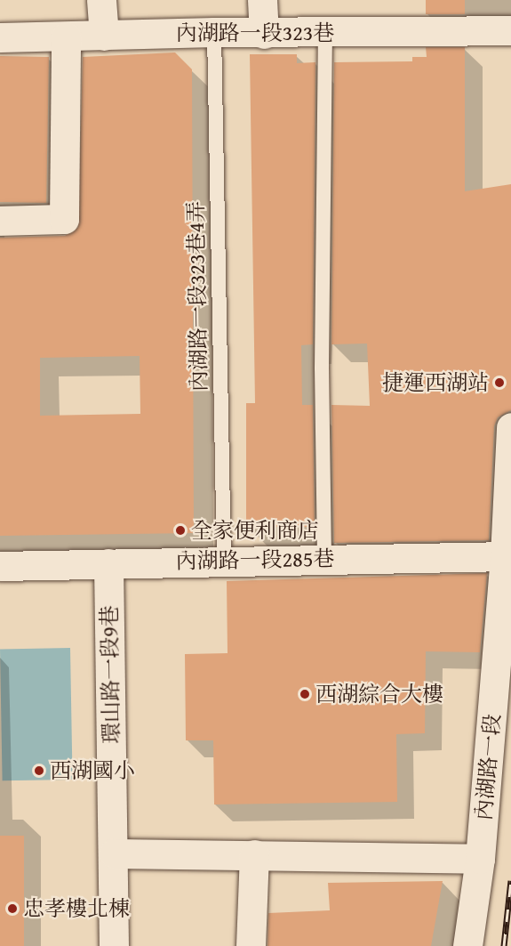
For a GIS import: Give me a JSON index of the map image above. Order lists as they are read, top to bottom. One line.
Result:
{"streets":{"street":["內湖路一段323巷","內湖路一段285巷","環山路一段9巷","內湖路一段"],"lane":["內湖路一段323巷4弄"]},"crossings":[["內湖路一段323巷","內湖路一段323巷4弄"],["內湖路一段323巷4弄","內湖路一段285巷"],["內湖路一段285巷","環山路一段9巷"],["內湖路一段285巷","內湖路一段"]],"places":["捷運西湖站","全家便利商店","西湖綜合大樓","西湖國小","忠孝樓北棟"]}
